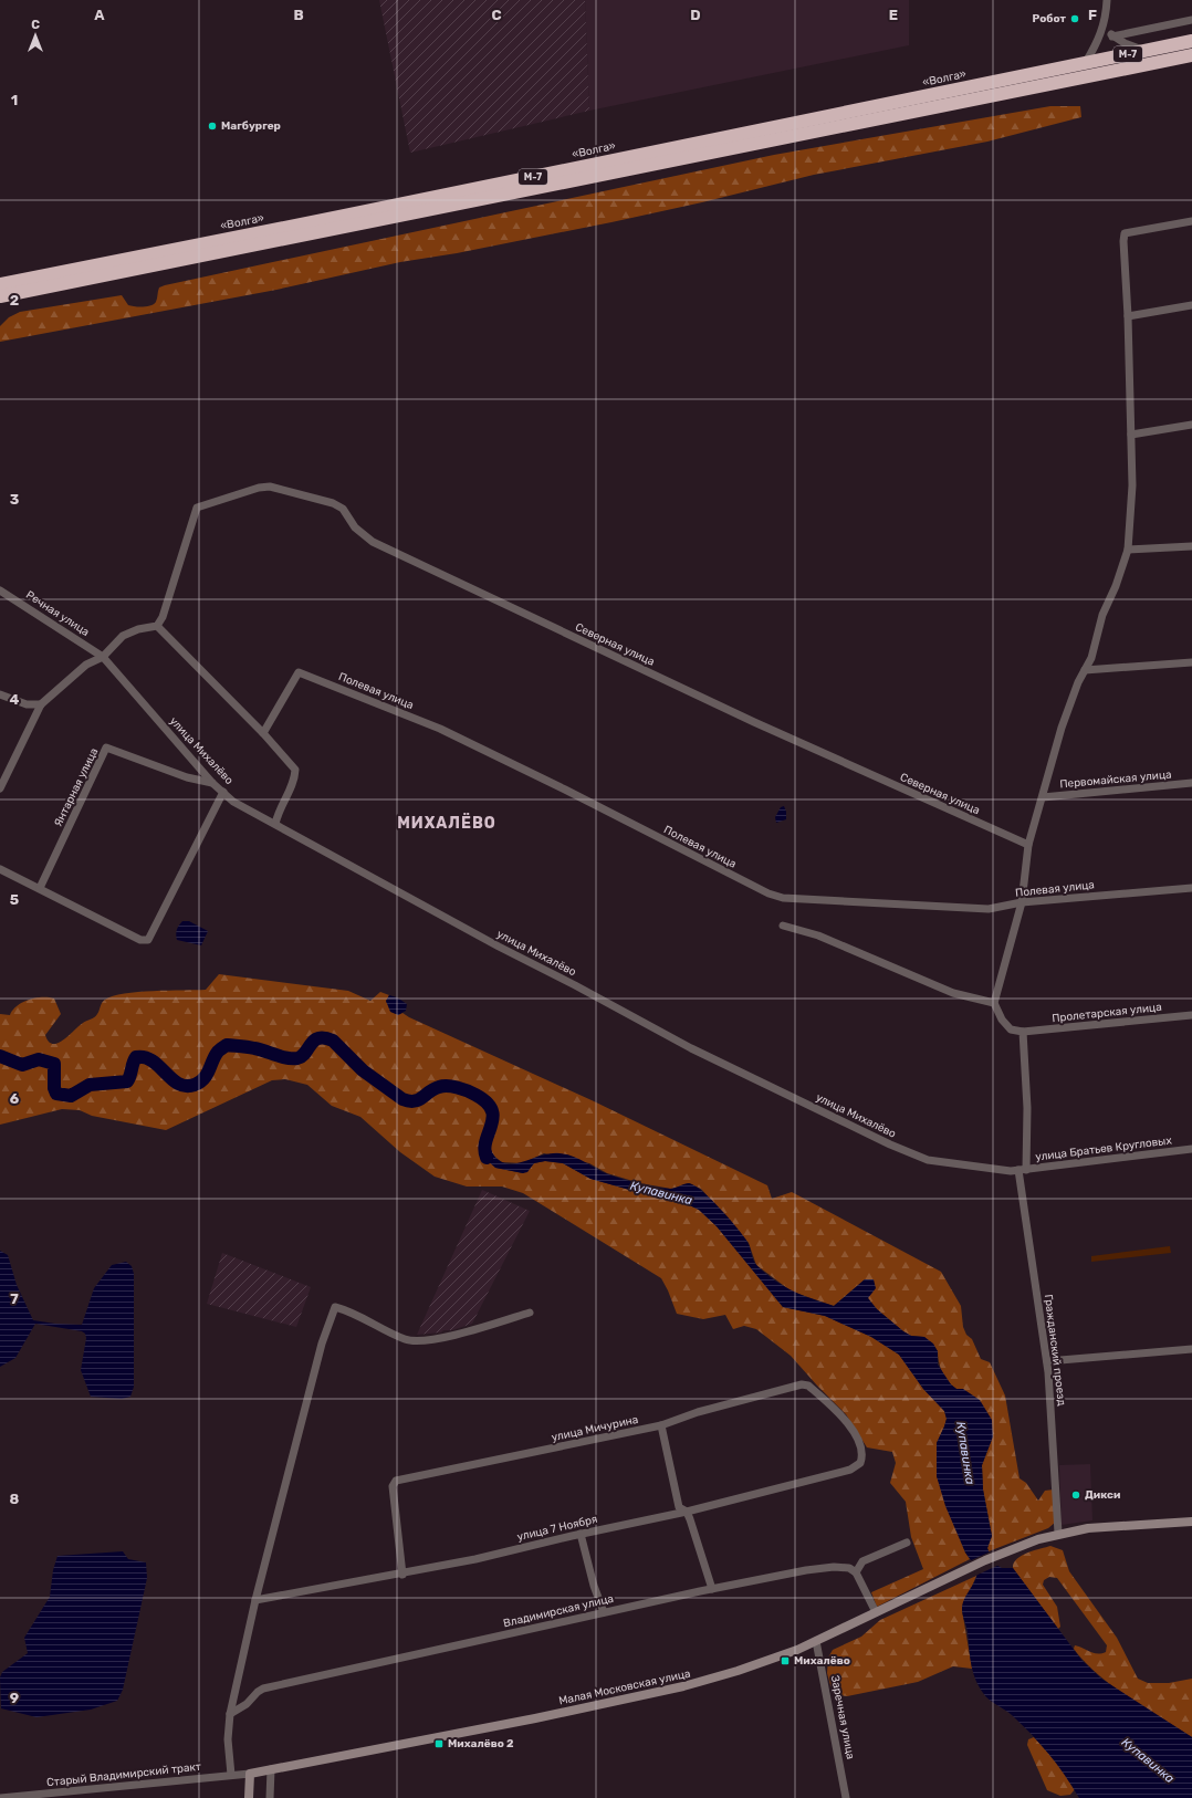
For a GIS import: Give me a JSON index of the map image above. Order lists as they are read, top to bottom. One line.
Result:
{"streets":{"highway":["М-7","«Волга»"],"main road":["Малая Московская улица"],"street":["Речная улица","Северная улица","Полевая улица","улица Михалёво","Первомайская улица","Янтарная улица","Пролетарская улица","улица Братьев Кругловых","Гражданский проезд","улица Мичурина","улица 7 Ноября","Владимирская улица","Заречная улица","Старый Владимирский тракт"]},"crossings":[["Речная улица","улица Михалёво"],["улица Михалёво","Янтарная улица"],["улица Михалёво","улица Братьев Кругловых"],["улица Михалёво","Гражданский проезд"],["Пролетарская улица","Гражданский проезд"],["улица Братьев Кругловых","Гражданский проезд"],["Гражданский проезд","Малая Московская улица"],["улица Мичурина","улица 7 Ноября"],["Малая Московская улица","Заречная улица"],["Малая Московская улица","Старый Владимирский тракт"]],"districts":["МИХАЛЁВО"],"water":["Купавинка"],"places":{"other":["Робот","Магбургер","Дикси"],"transit":["Михалёво","Михалёво 2"]},"north":"top","grid":{"columns":["A","B","C","D","E","F"],"rows":["1","2","3","4","5","6","7","8","9"]}}
